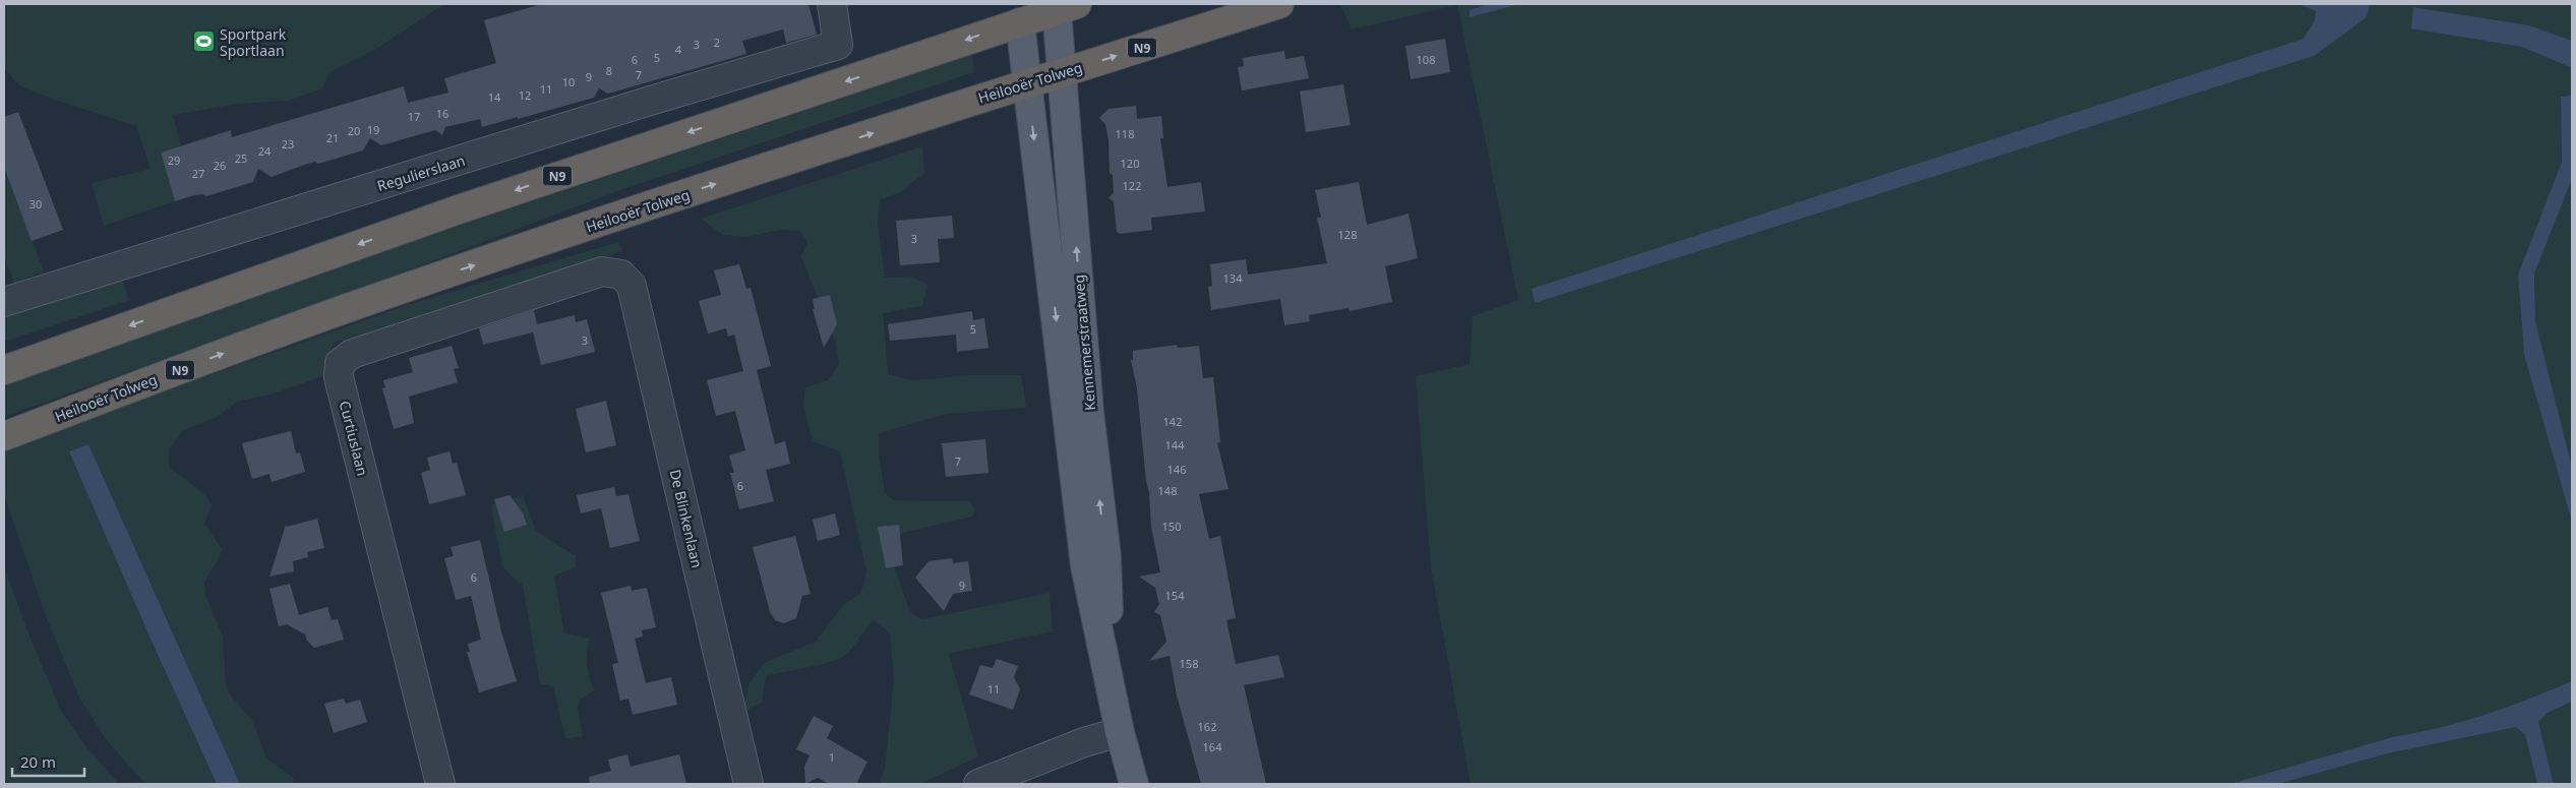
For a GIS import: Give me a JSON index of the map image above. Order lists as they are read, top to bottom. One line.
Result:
{"streets":{"highway":["N9","Heilooër Tolweg"],"main road":["Kennemerstraatweg"],"street":["Regulierslaan","Curtiuslaan","De Blinkenlaan"]},"crossings":[["N9","Kennemerstraatweg"],["Heilooër Tolweg","Kennemerstraatweg"],["Curtiuslaan","De Blinkenlaan"]],"places":{"sports":["Sportpark Sportlaan"]},"house_numbers":["2","3","4","5","6","108","8","7","9","10","11","12","14","16","17","19","20","118","21","23","24","25","29","120","26","27","122","30","128","3","134","5","3","142","144","7","146","6","148","150","6","9","154","158","11","162","164","1"],"scale_bar":"20 m"}
